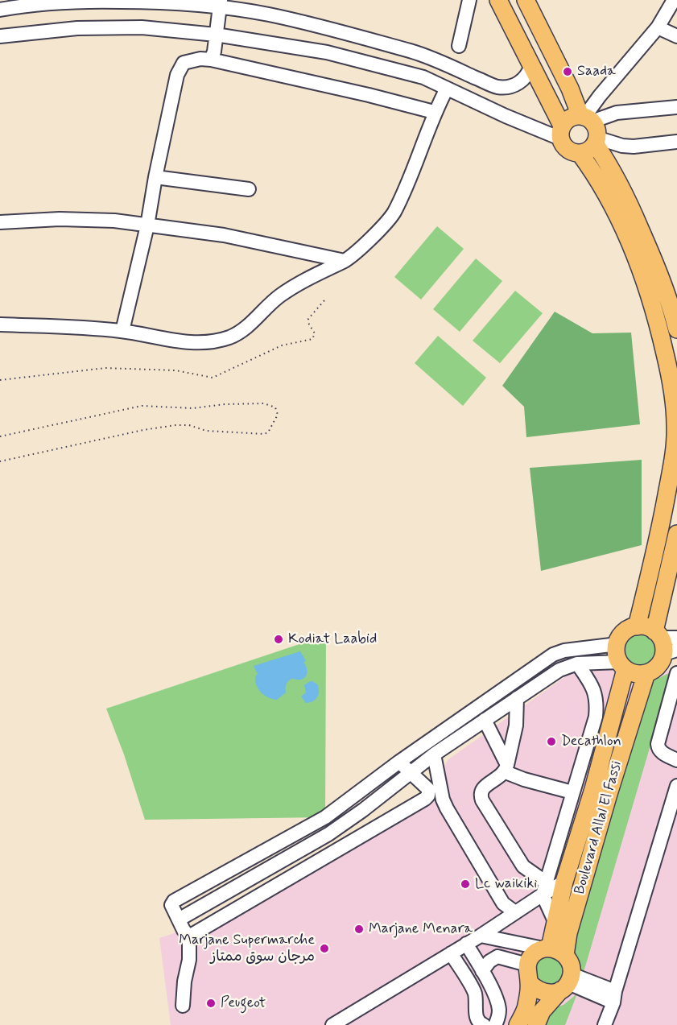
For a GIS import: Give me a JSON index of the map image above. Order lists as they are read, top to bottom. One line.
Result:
{"streets":{"main road":["Boulevard Allal El Fassi"]},"places":["Saada","Kodiat Laabid","Decathlon","Lc waikiki","Marjane Menara","Marjane Supermarche مرجان سوق ممتاز","Peugeot"]}
